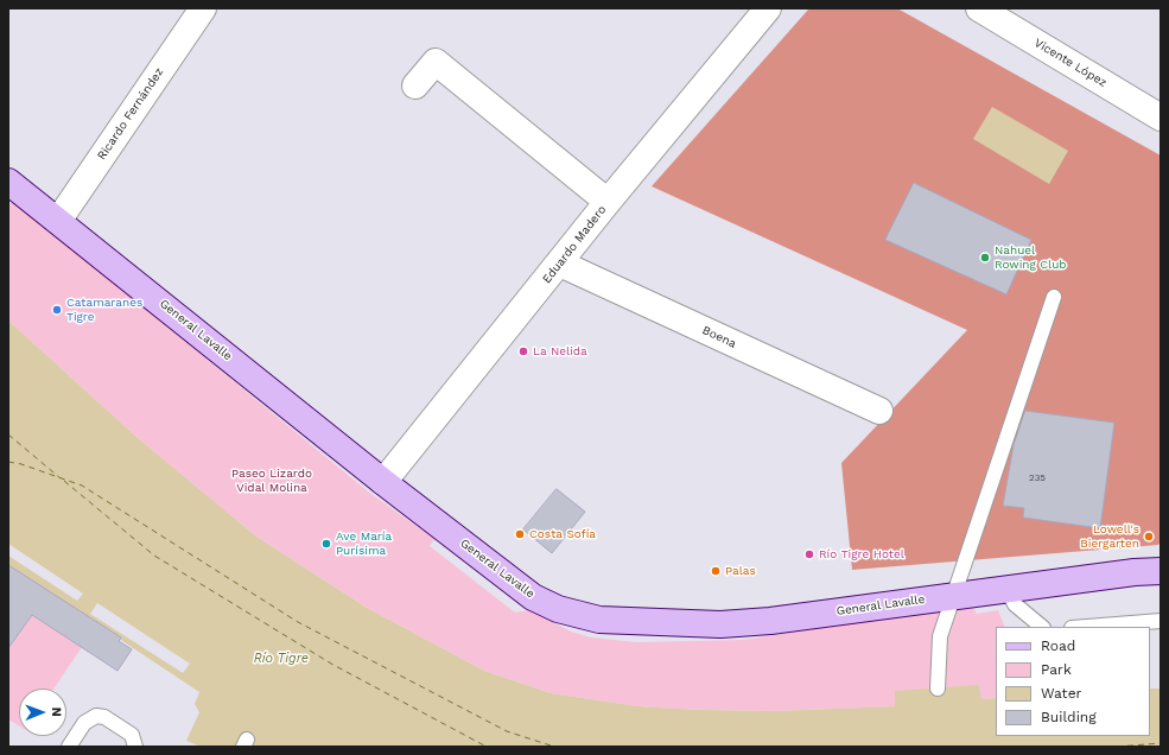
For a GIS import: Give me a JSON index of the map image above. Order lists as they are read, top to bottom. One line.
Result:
{"streets":{"street":["Vicente López","Ricardo Fernández","Eduardo Madero","General Lavalle","Boena"]},"crossings":[["Ricardo Fernández","General Lavalle"],["Eduardo Madero","General Lavalle"],["Eduardo Madero","Boena"]],"water":["Río Tigre"],"parks":["Paseo Lizardo Vidal Molina"],"places":["Nahuel Rowing Club","Catamaranes Tigre","La Nelida","Costa Sofía","Lowell's Biergarten","Ave María Purísima","Río Tigre Hotel","Palas"],"house_numbers":["235"],"legend":["Road","Park","Water","Building"],"north":"right"}
